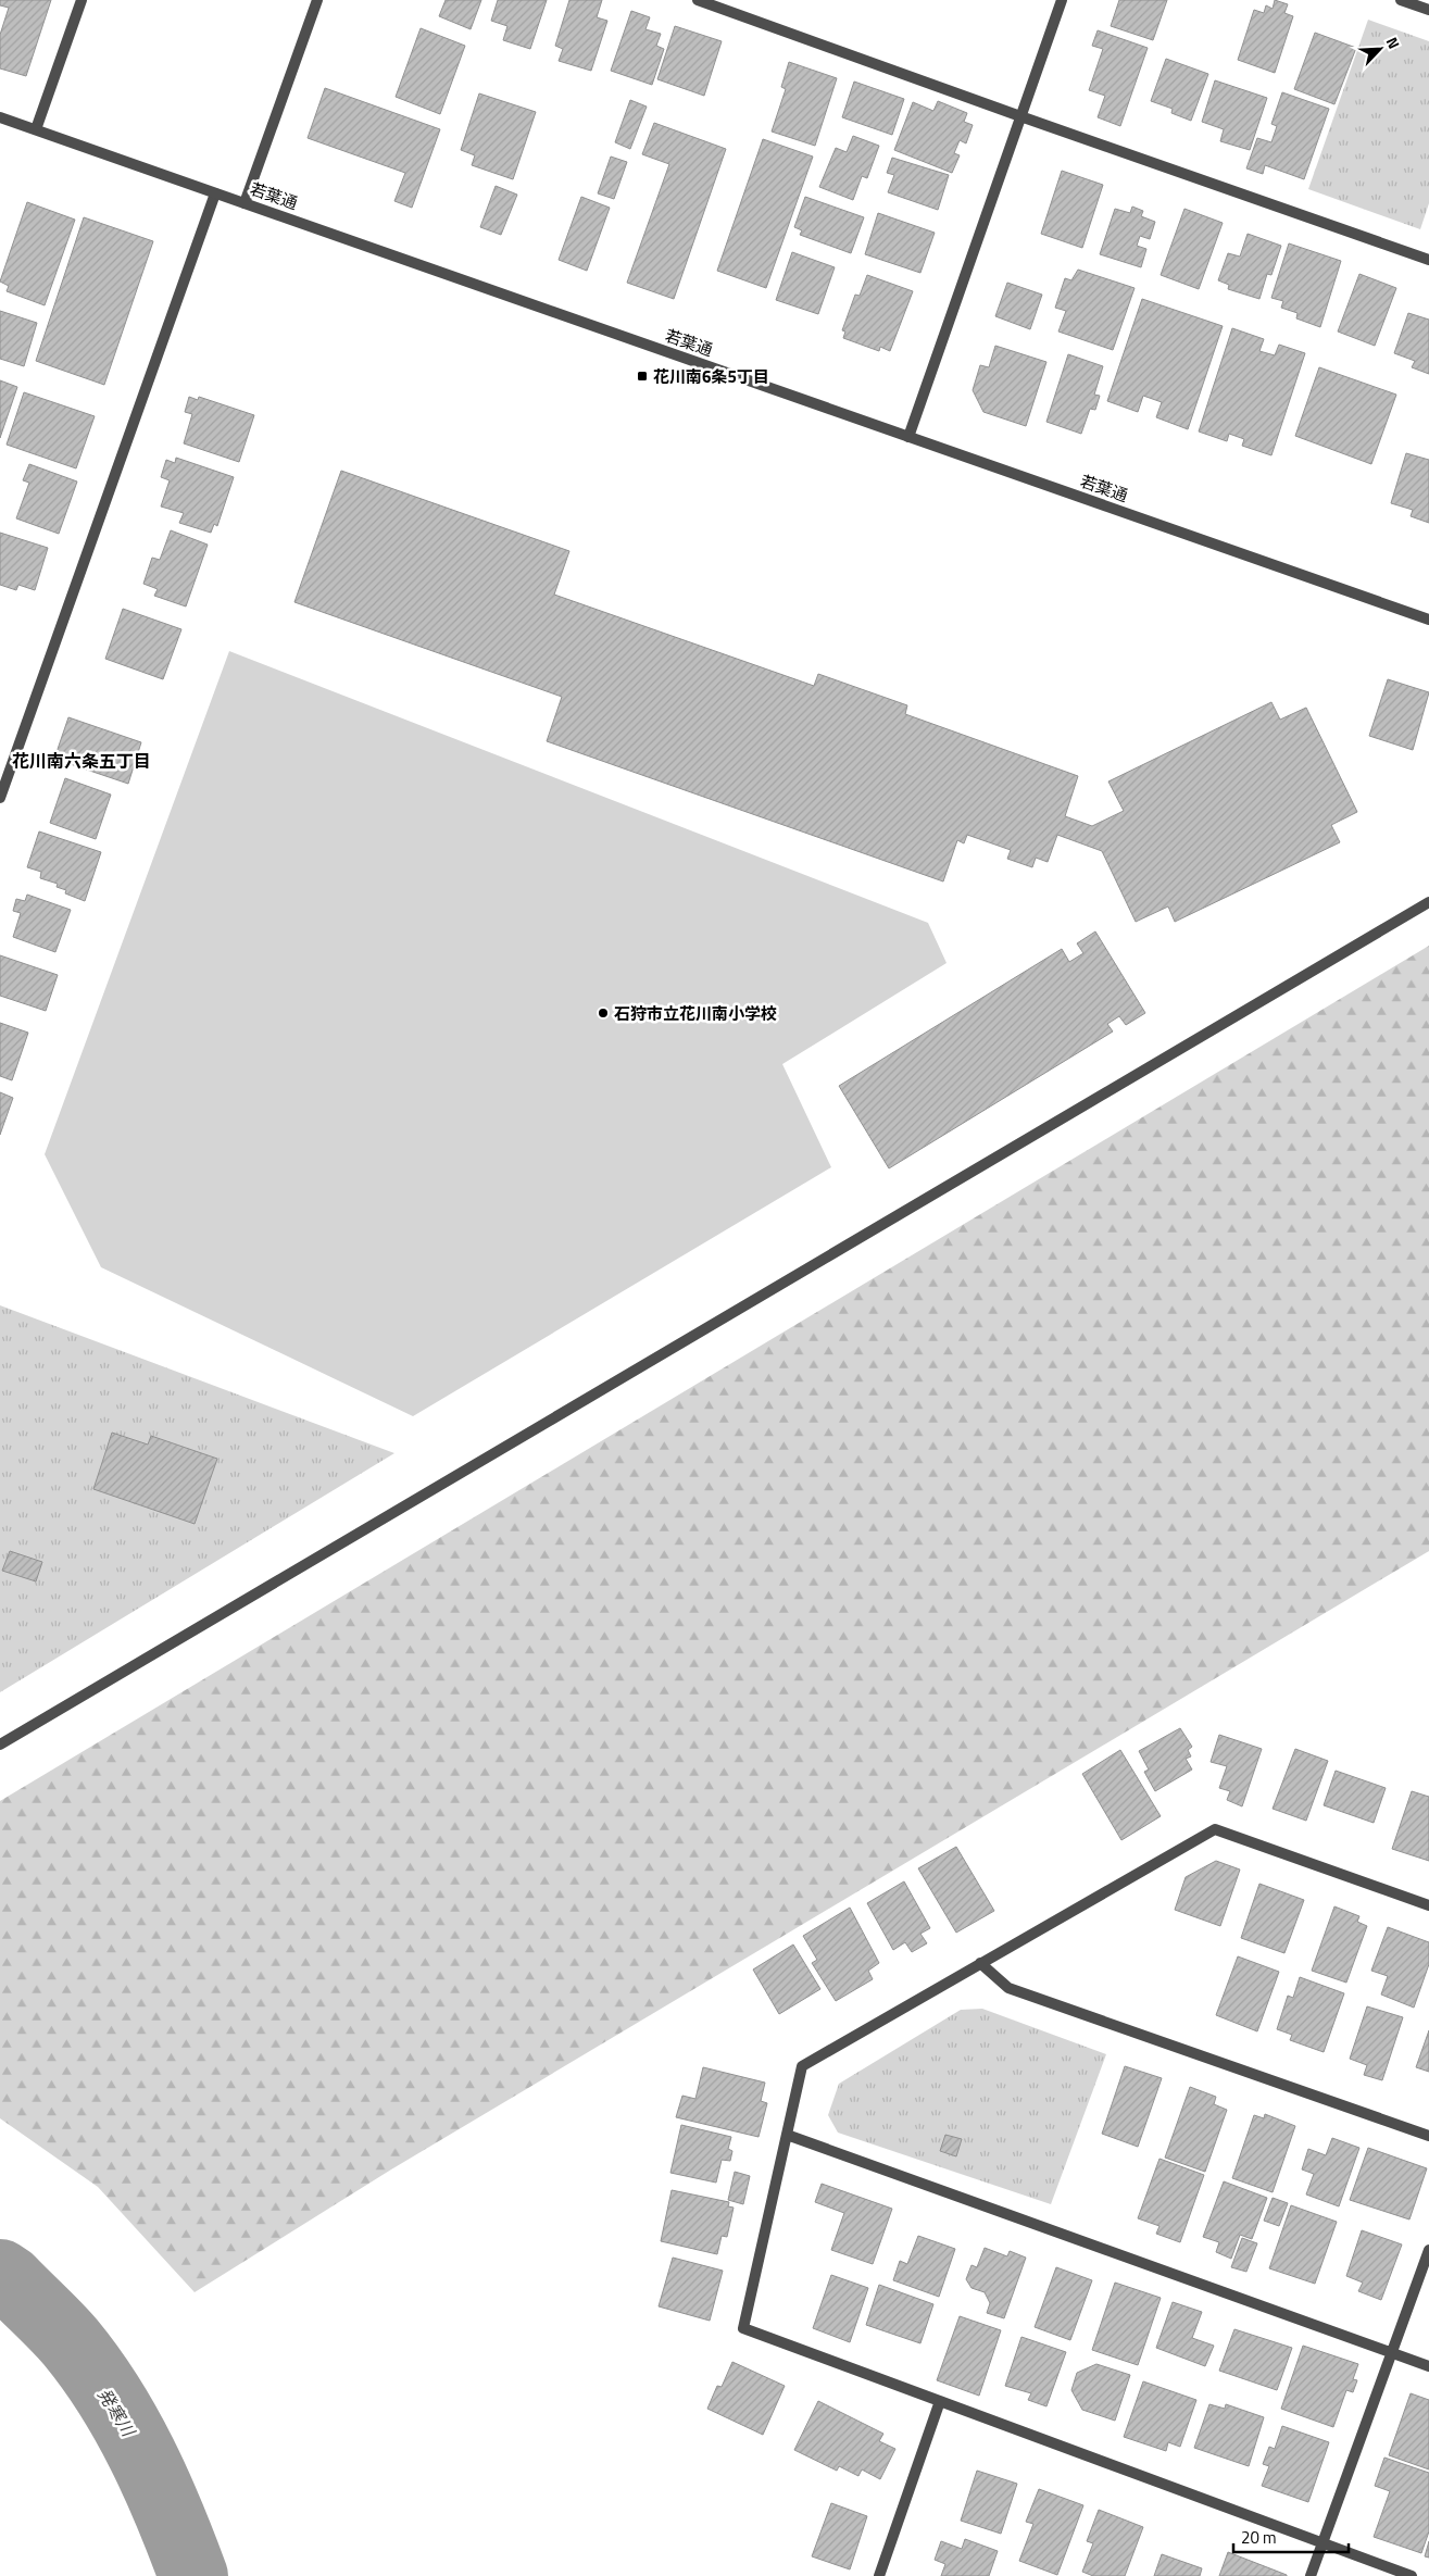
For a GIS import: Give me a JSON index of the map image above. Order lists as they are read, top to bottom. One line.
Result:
{"streets":{"street":["若葉通"]},"districts":["花川南六条五丁目"],"water":["発寒川"],"places":{"transit":["花川南6条5丁目"],"other":["石狩市立花川南小学校"]},"scale_bar":"20 m","north":"top right"}
